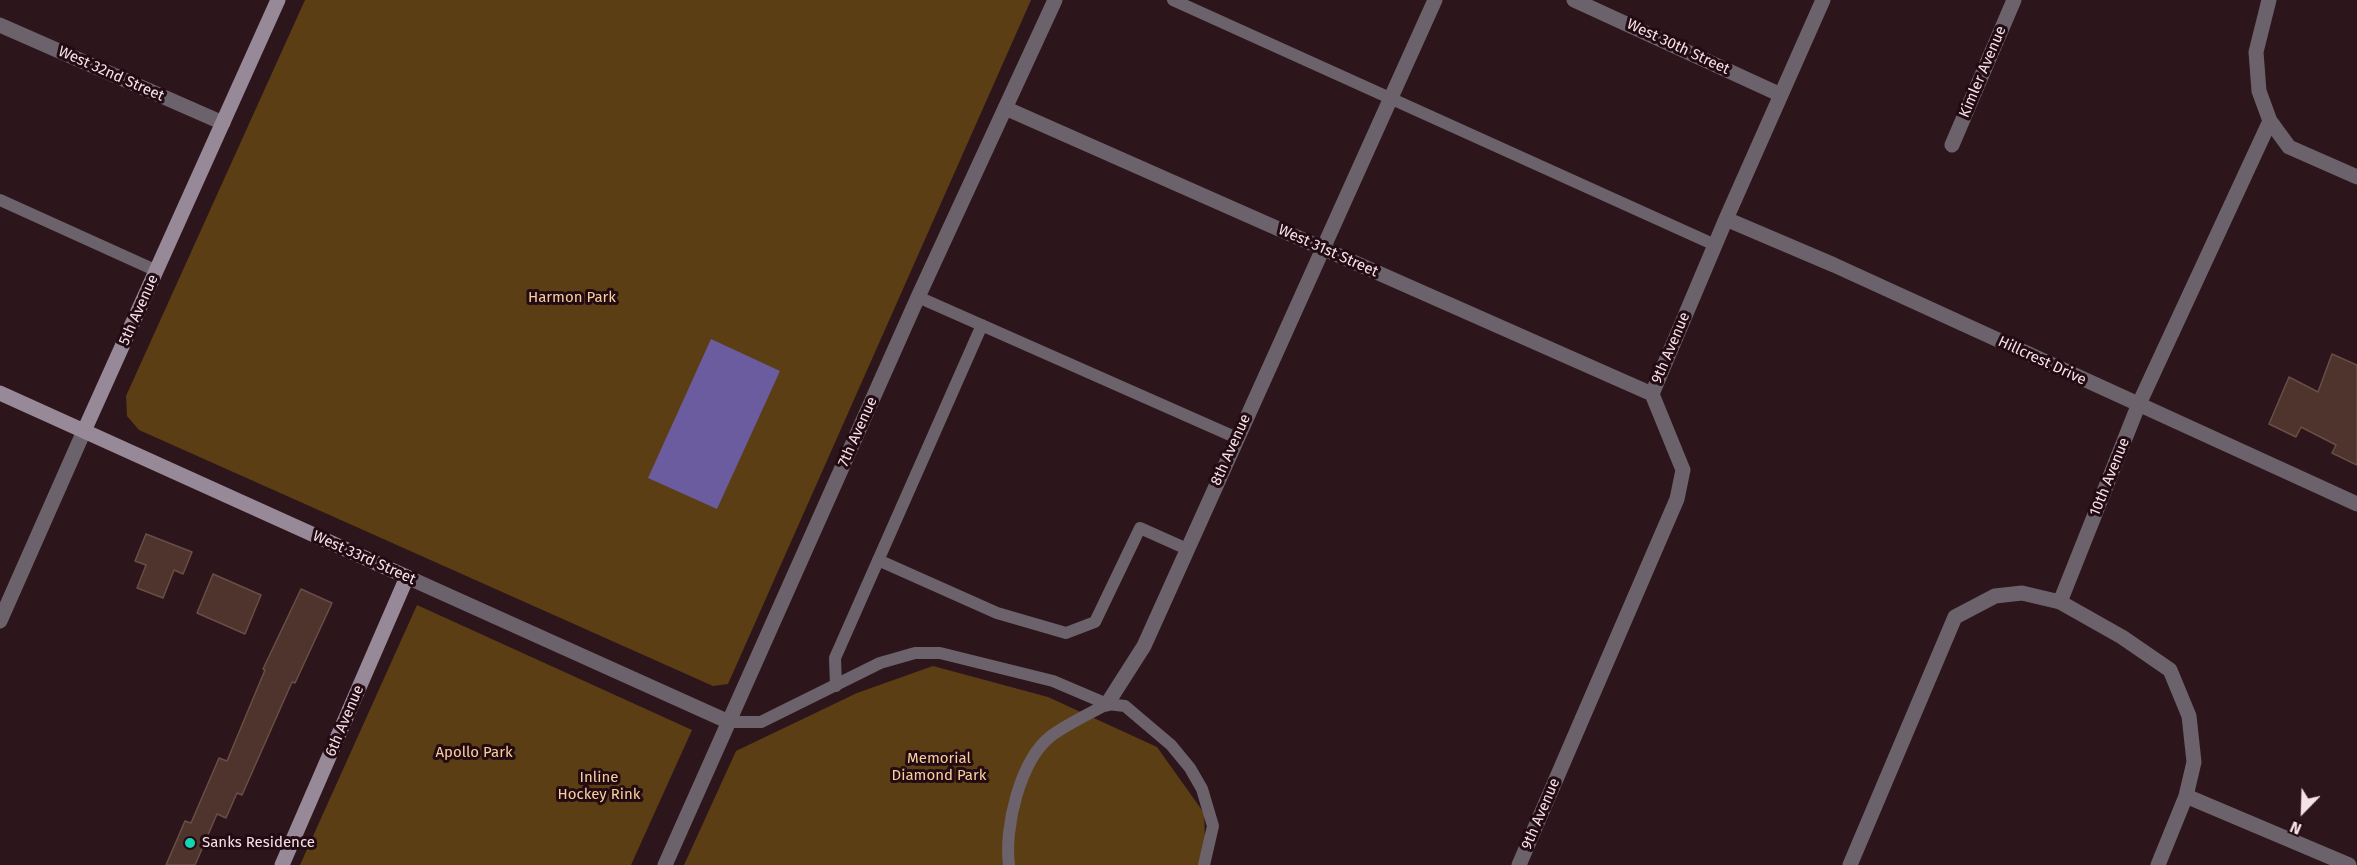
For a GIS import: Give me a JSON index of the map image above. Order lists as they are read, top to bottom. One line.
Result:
{"streets":{"street":["West 30th Street","Kimler Avenue","West 32nd Street","West 31st Street","5th Avenue","9th Avenue","Hillcrest Drive","7th Avenue","8th Avenue","10th Avenue","West 33rd Street","6th Avenue"]},"crossings":[["West 30th Street","9th Avenue"],["West 32nd Street","5th Avenue"],["West 31st Street","9th Avenue"],["West 31st Street","7th Avenue"],["West 31st Street","8th Avenue"],["5th Avenue","West 33rd Street"],["9th Avenue","Hillcrest Drive"],["Hillcrest Drive","10th Avenue"],["7th Avenue","West 33rd Street"],["West 33rd Street","6th Avenue"]],"parks":["Harmon Park","Apollo Park","Memorial Diamond Park","Inline Hockey Rink"],"places":["Sanks Residence"],"north":"bottom left"}
